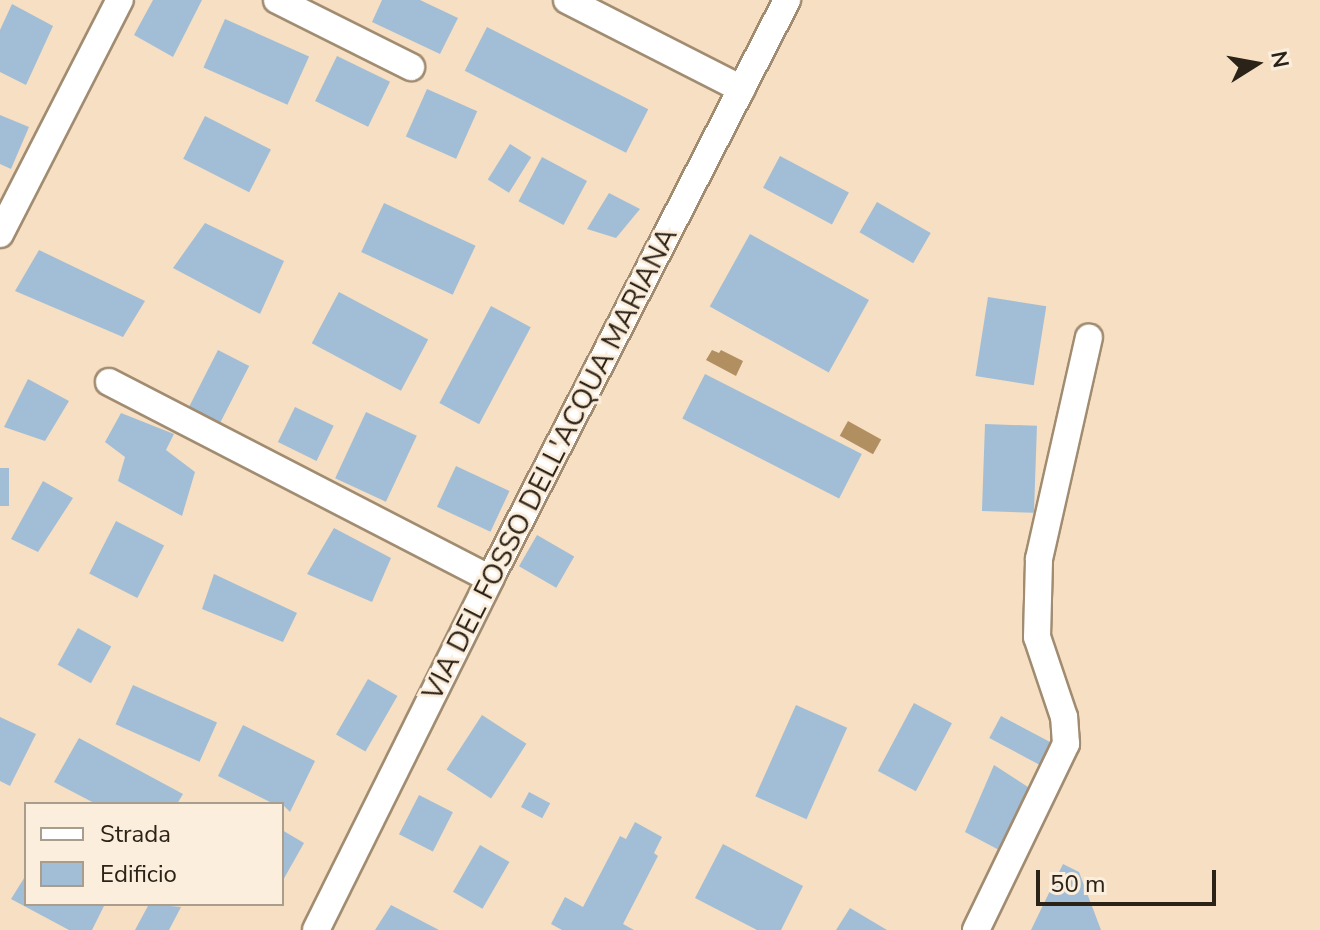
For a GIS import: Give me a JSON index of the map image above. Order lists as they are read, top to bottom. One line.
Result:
{"streets":{"street":["VIA DEL FOSSO DELL'ACQUA MARIANA"]},"legend":["Strada","Edificio"],"scale_bar":"50 m","north":"right"}
